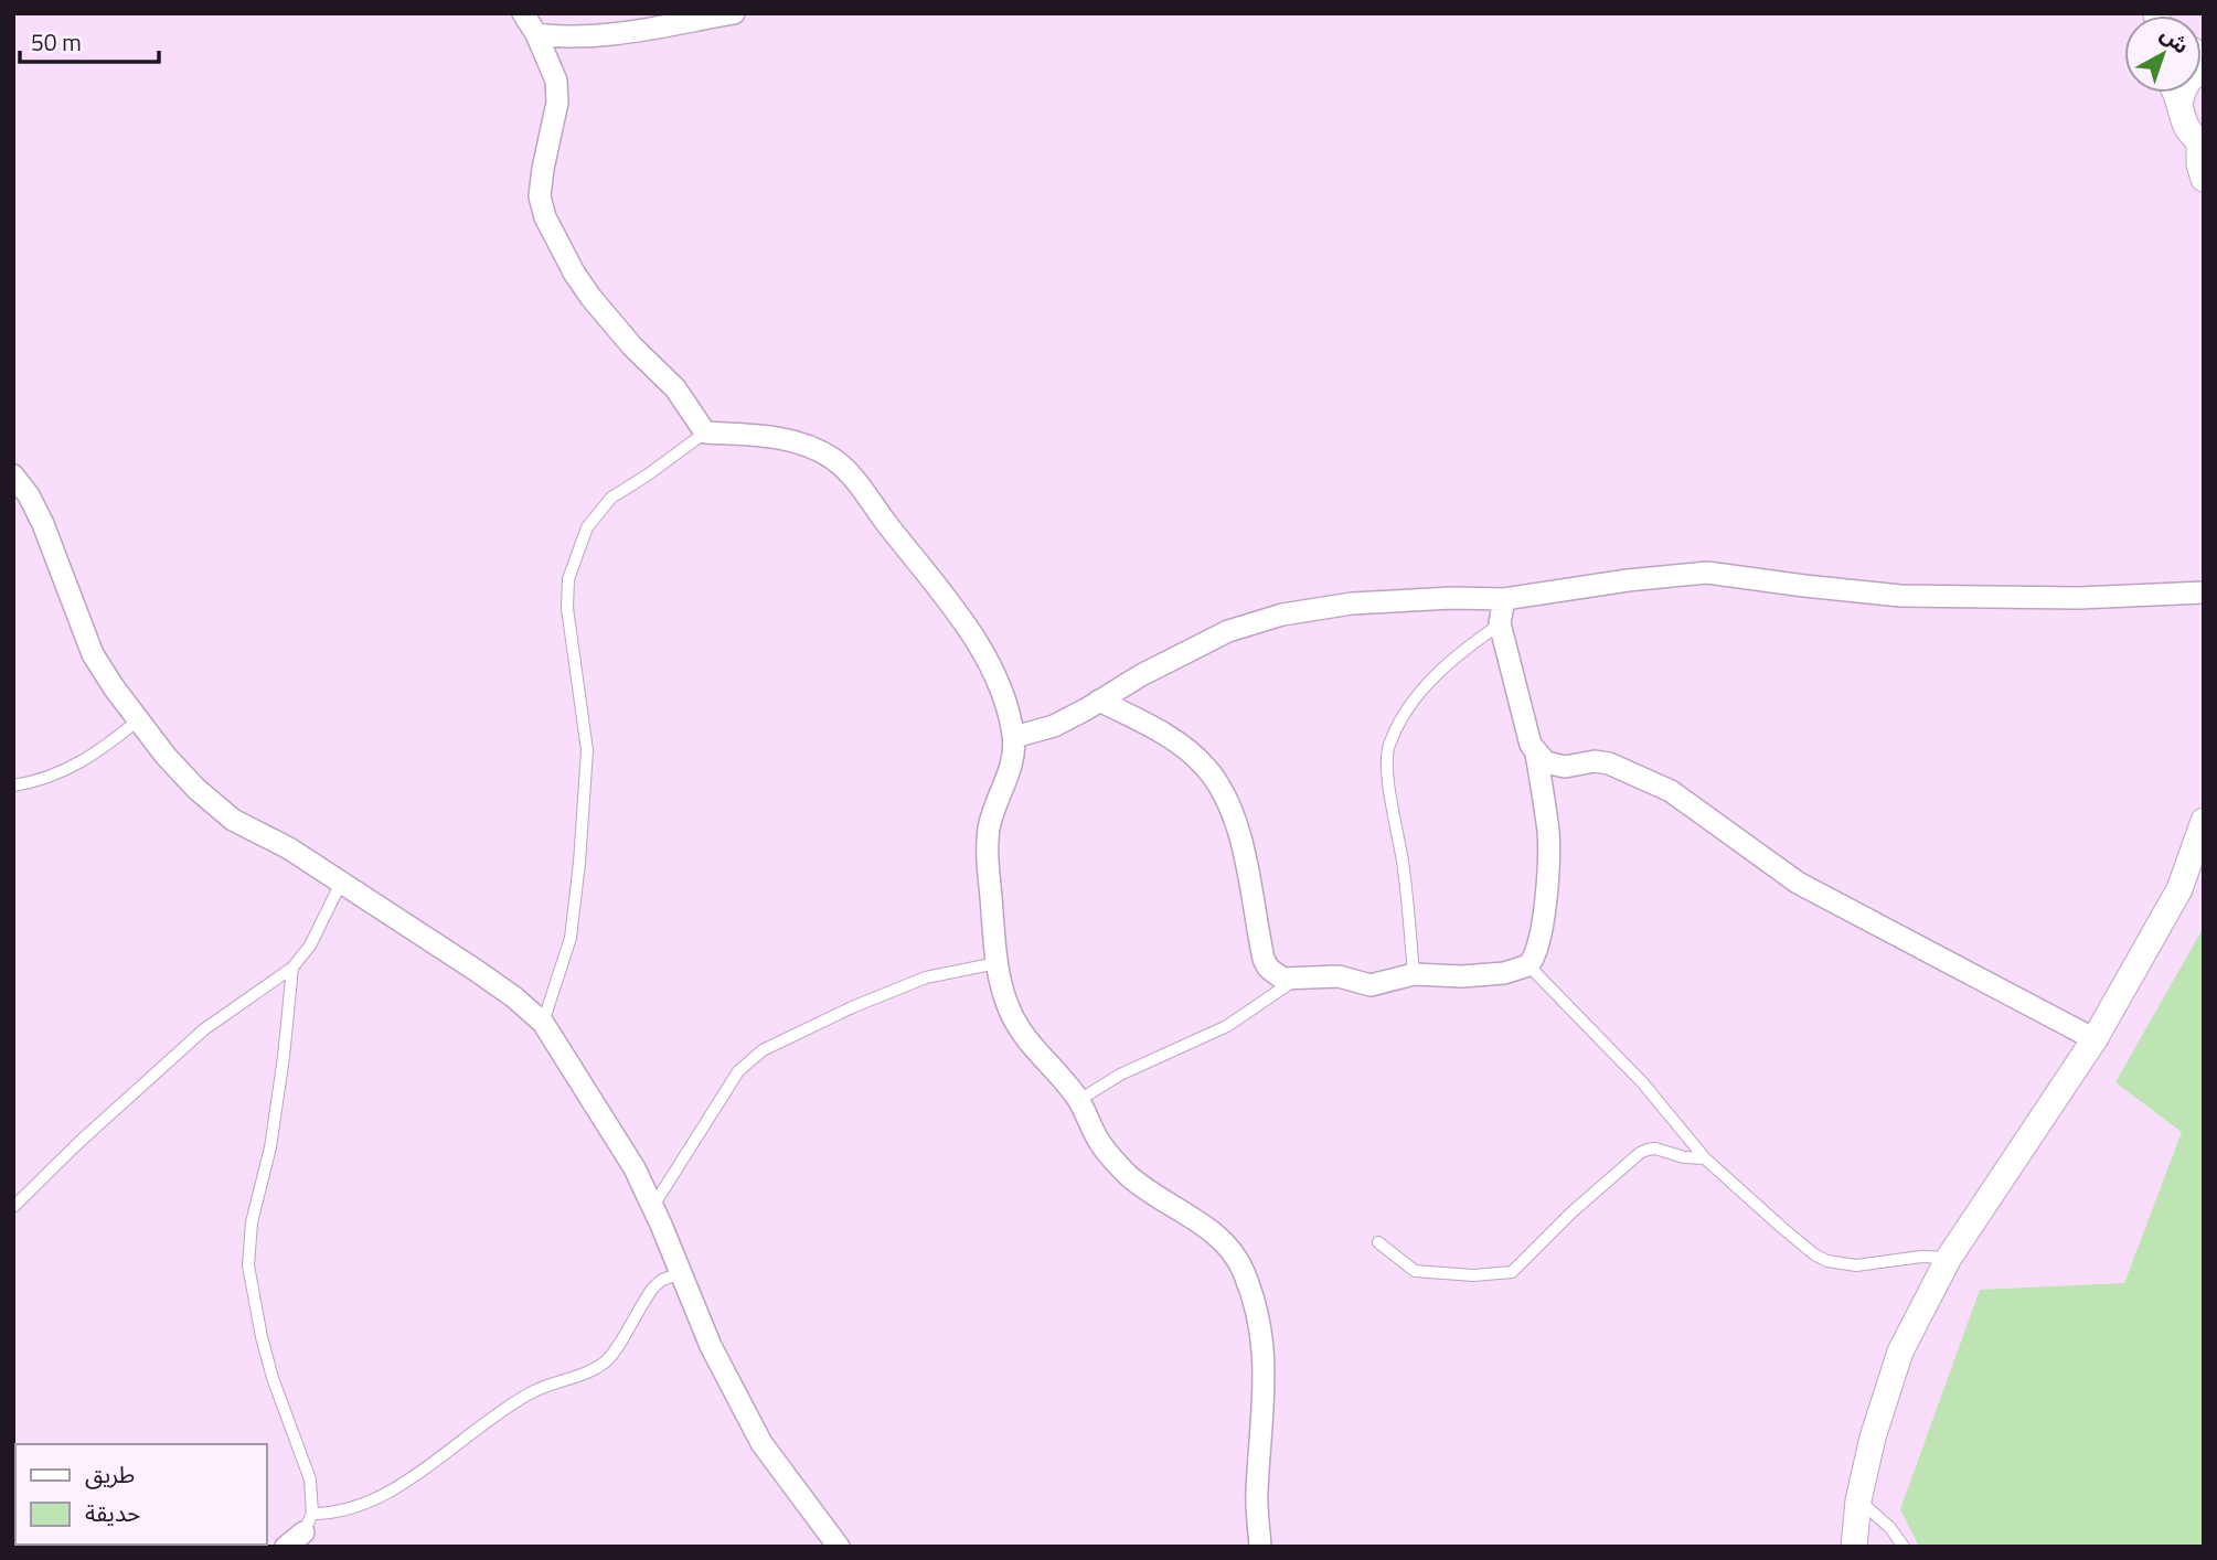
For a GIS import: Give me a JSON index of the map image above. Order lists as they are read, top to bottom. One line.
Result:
{"legend":["طريق","حديقة"],"scale_bar":"50 m","north":"top right"}
